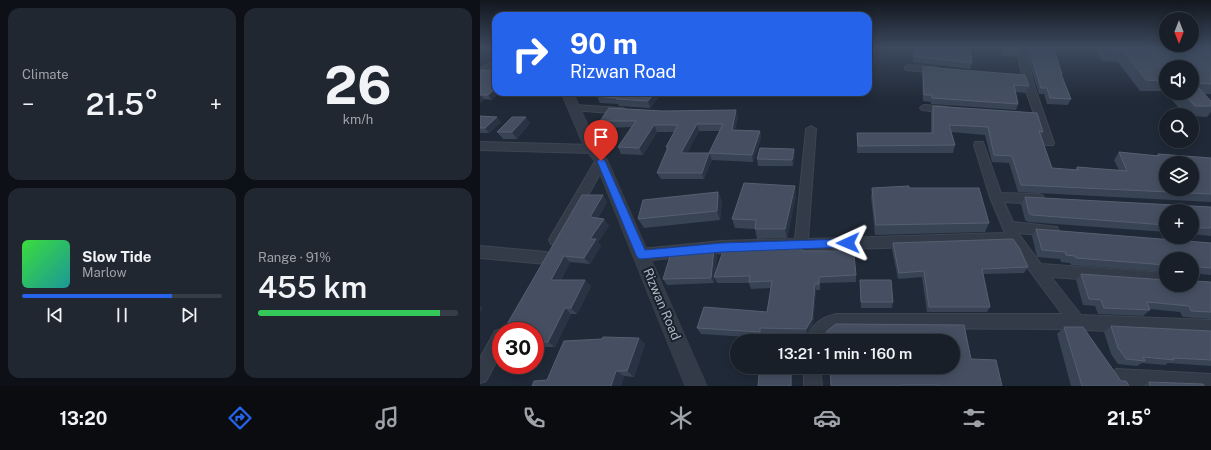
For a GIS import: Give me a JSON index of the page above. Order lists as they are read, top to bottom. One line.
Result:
{"streets":{"street":["Rizwan Road"]},"north":"bottom","page":{"tile":["Climate",["26","km/h"],["Range · 91%","455 km"]],"map_buttons":["+","−"],"turn":["90 m","Rizwan Road"],"heat":["−","21.5°","+"],"song":["Slow Tide","Marlow"],"limit":"30","trip":"13:21 · 1 min · 160 m","tabs":["13:20","21.5°"]}}
